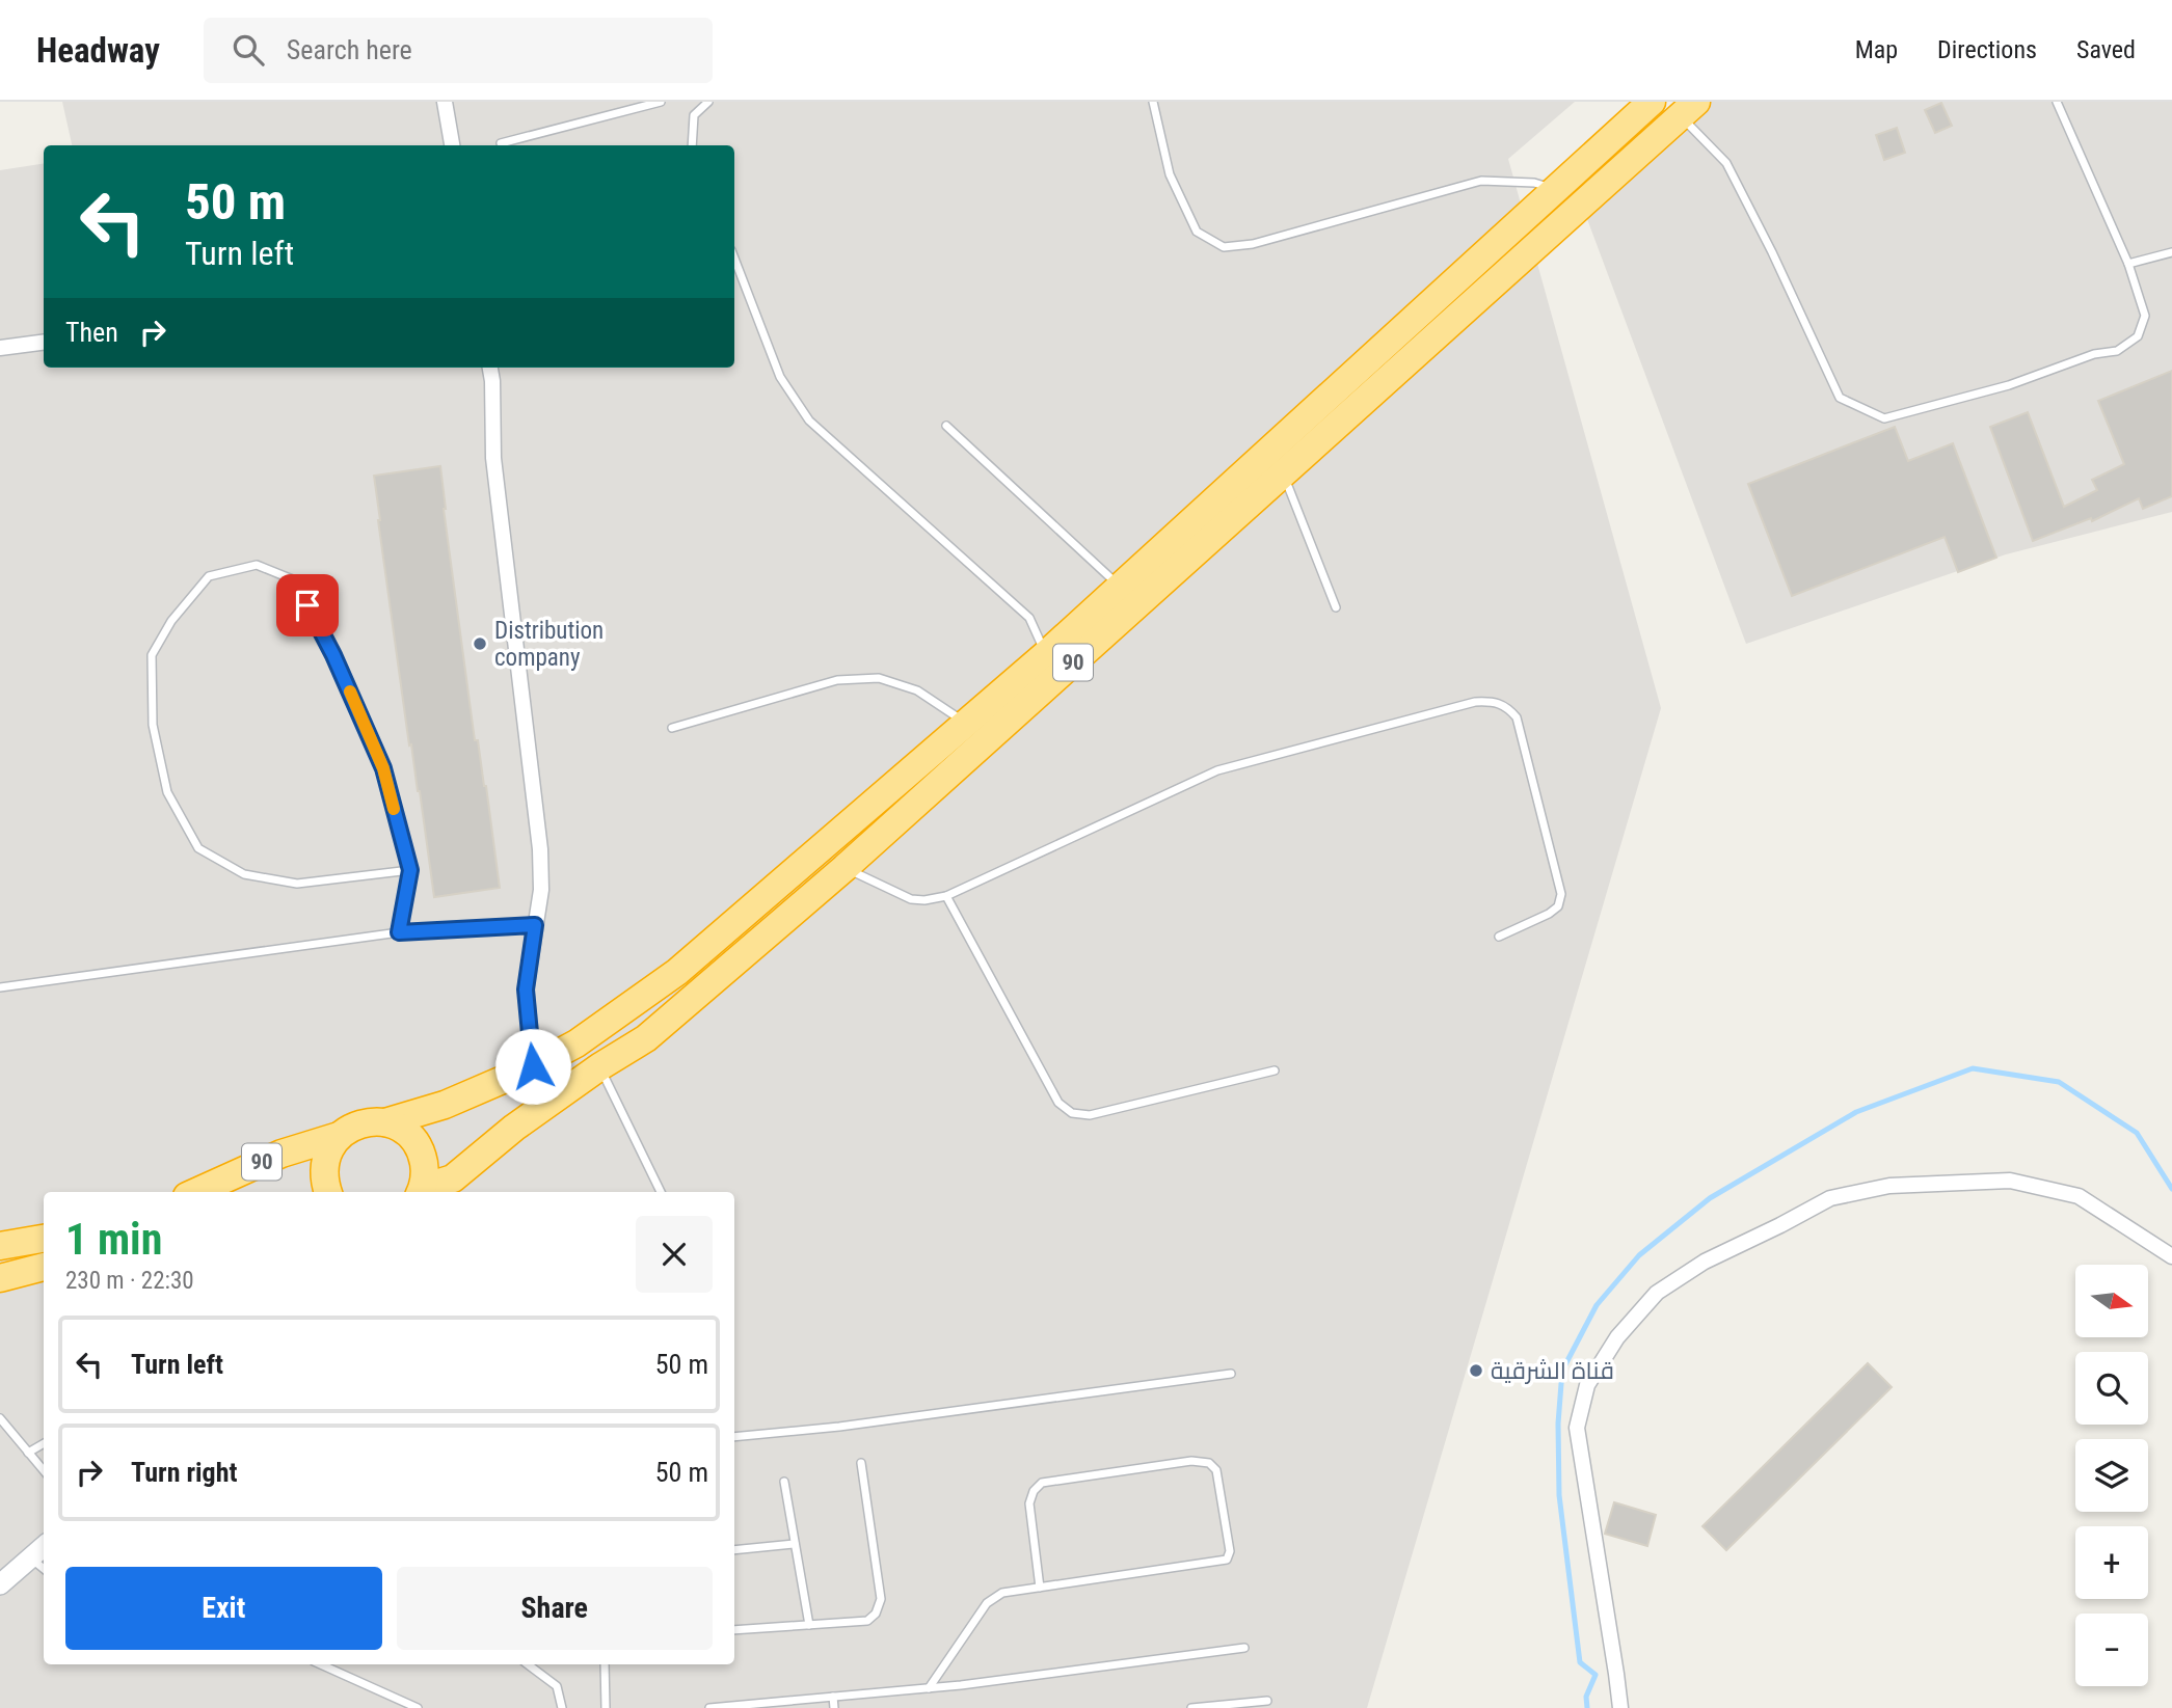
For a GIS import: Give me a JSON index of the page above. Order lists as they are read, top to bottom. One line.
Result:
{"streets":{"highway":["90"]},"places":["Distribution company","قناة الشرقية"],"north":"right","page":{"header":"Headway","search":"Search here","nav":["Map","Directions","Saved"],"turn":["50 m","Turn left"],"then":"Then","heading":["1 min","230 m · 22:30"],"map_buttons":["+","−"],"list":[{"name":"Turn left","value":"50 m"},{"name":"Turn right","value":"50 m"}],"buttons":["Exit","Share"]}}
